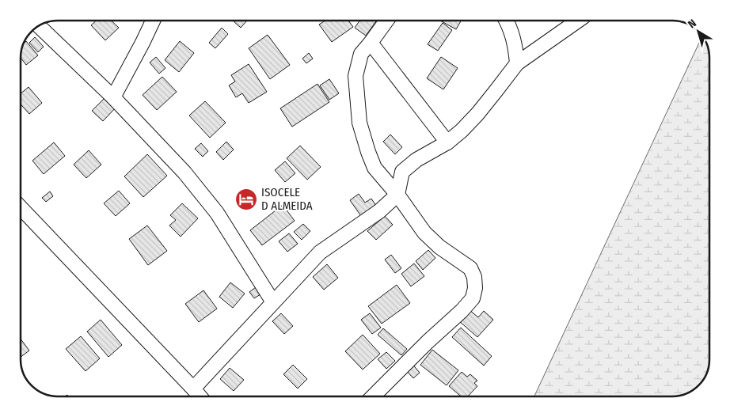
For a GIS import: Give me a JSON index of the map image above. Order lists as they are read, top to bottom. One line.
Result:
{"places":{"hotel":["ISOCELE D ALMEIDA"]},"north":"top left"}
